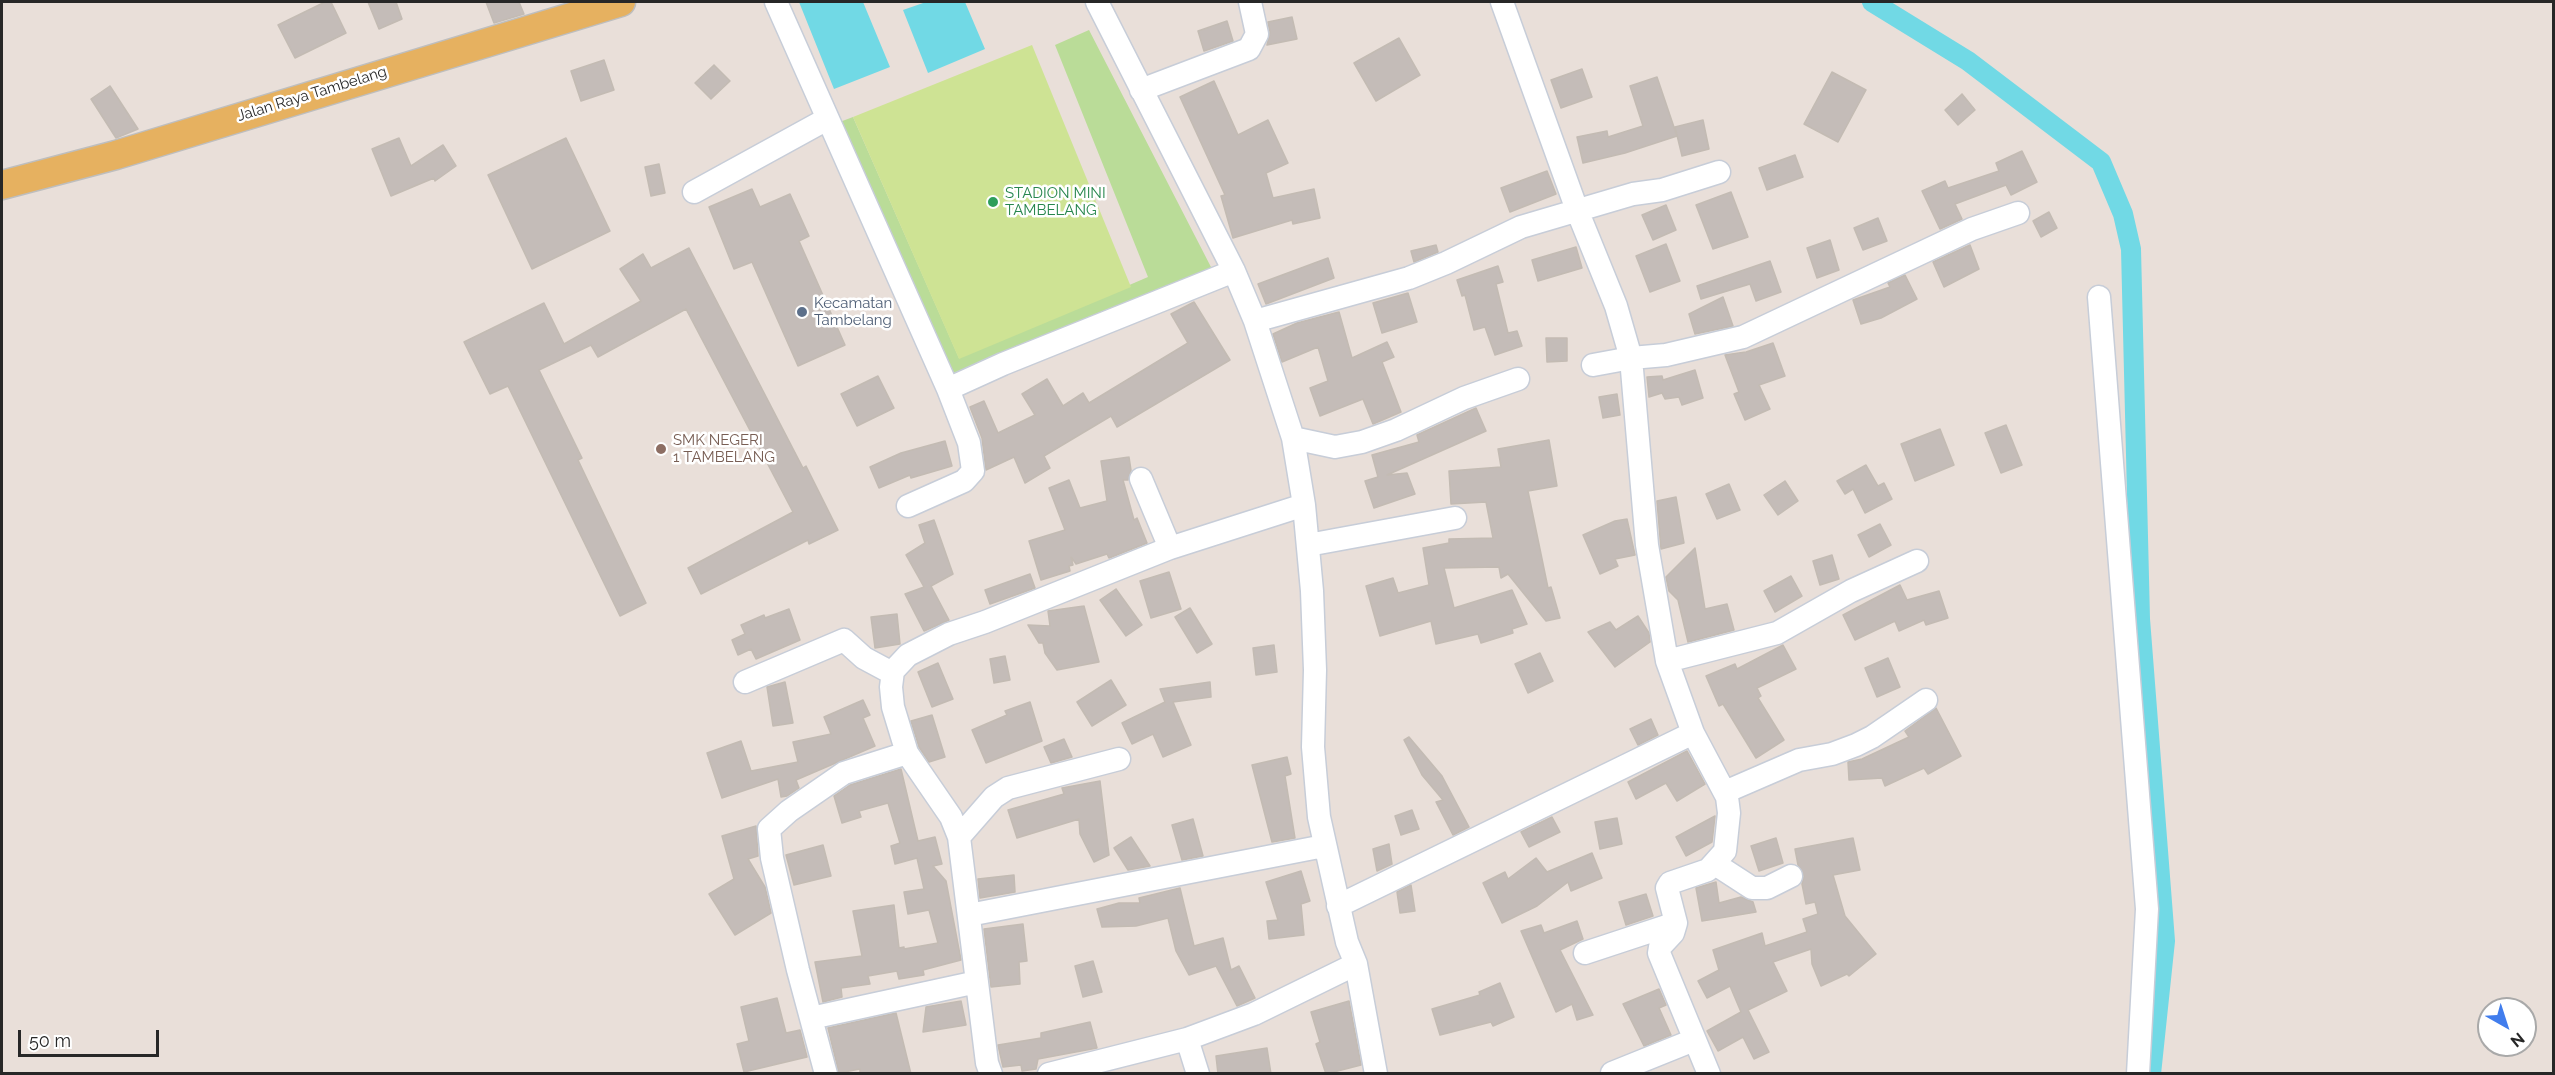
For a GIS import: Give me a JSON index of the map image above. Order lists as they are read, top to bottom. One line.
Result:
{"streets":{"main road":["Jalan Raya Tambelang"]},"places":["STADION MINI TAMBELANG","Kecamatan Tambelang","SMK NEGERI 1 TAMBELANG"],"scale_bar":"50 m","north":"bottom right"}
